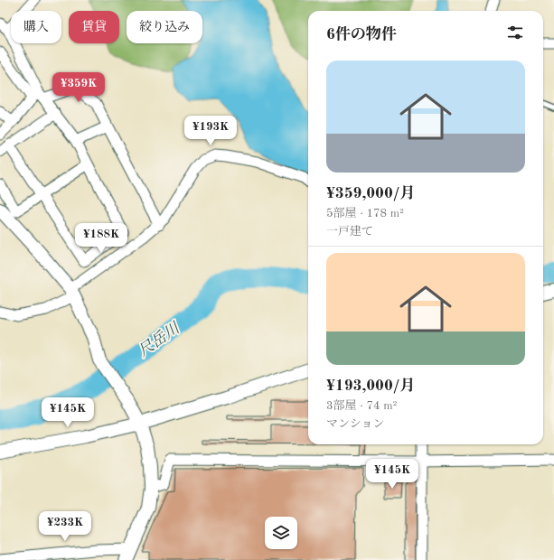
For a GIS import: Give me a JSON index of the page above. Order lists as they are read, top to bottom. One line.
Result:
{"water":["尺岳川"],"page":{"chip":["購入","賃貸","絞り込み"],"heading":"6件の物件","list":[{"name":"¥359,000/月","note":"5部屋 · 178 m² · 一戸建て"},{"name":"¥193,000/月","note":"3部屋 · 74 m² · マンション"}],"price":["¥359K","¥193K","¥188K","¥145K","¥145K","¥233K"]}}
